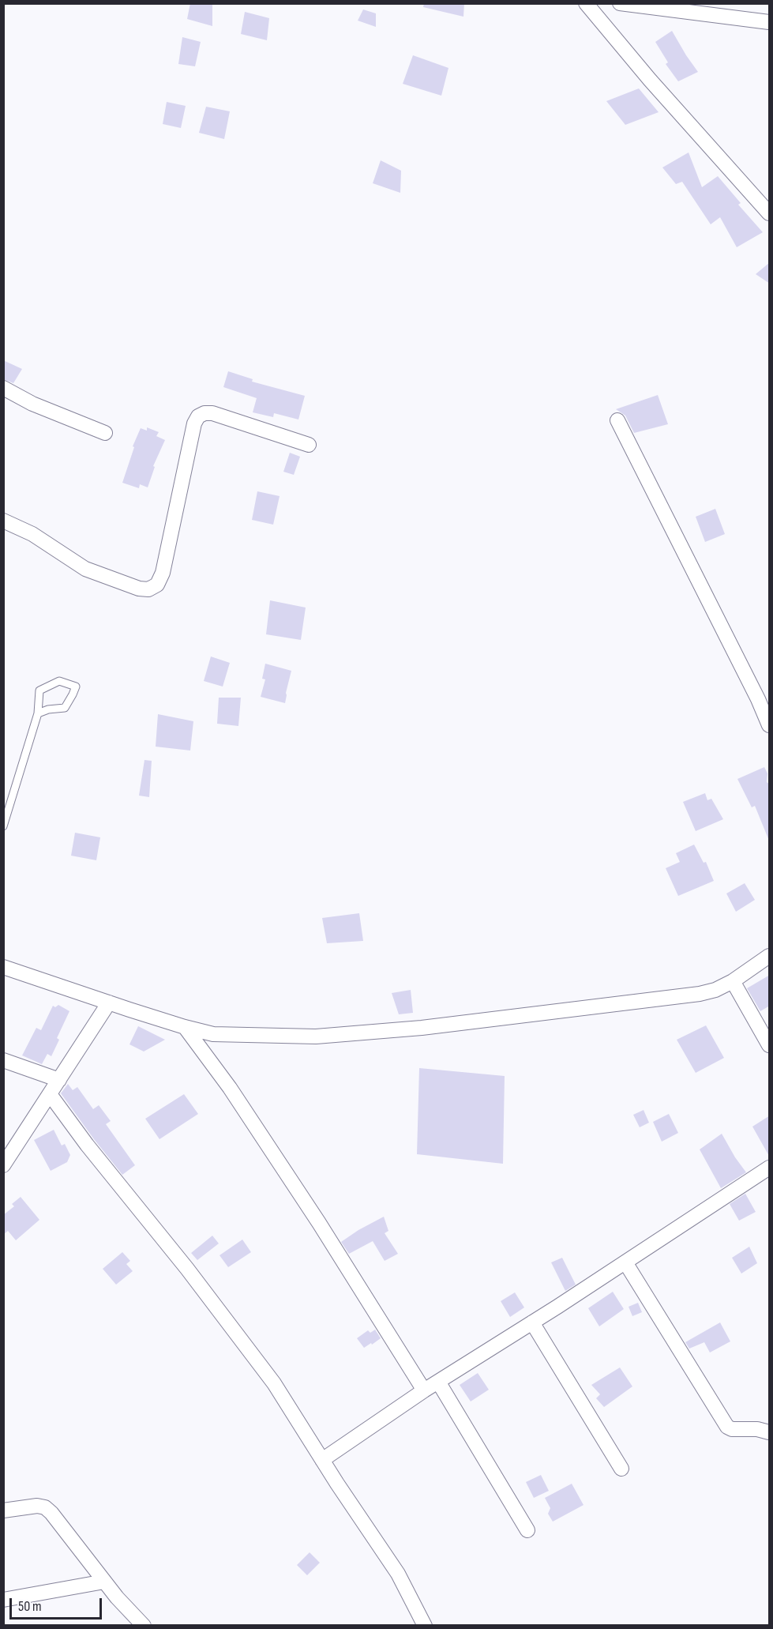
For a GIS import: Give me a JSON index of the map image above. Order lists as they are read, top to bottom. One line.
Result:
{"scale_bar":"50 m"}
